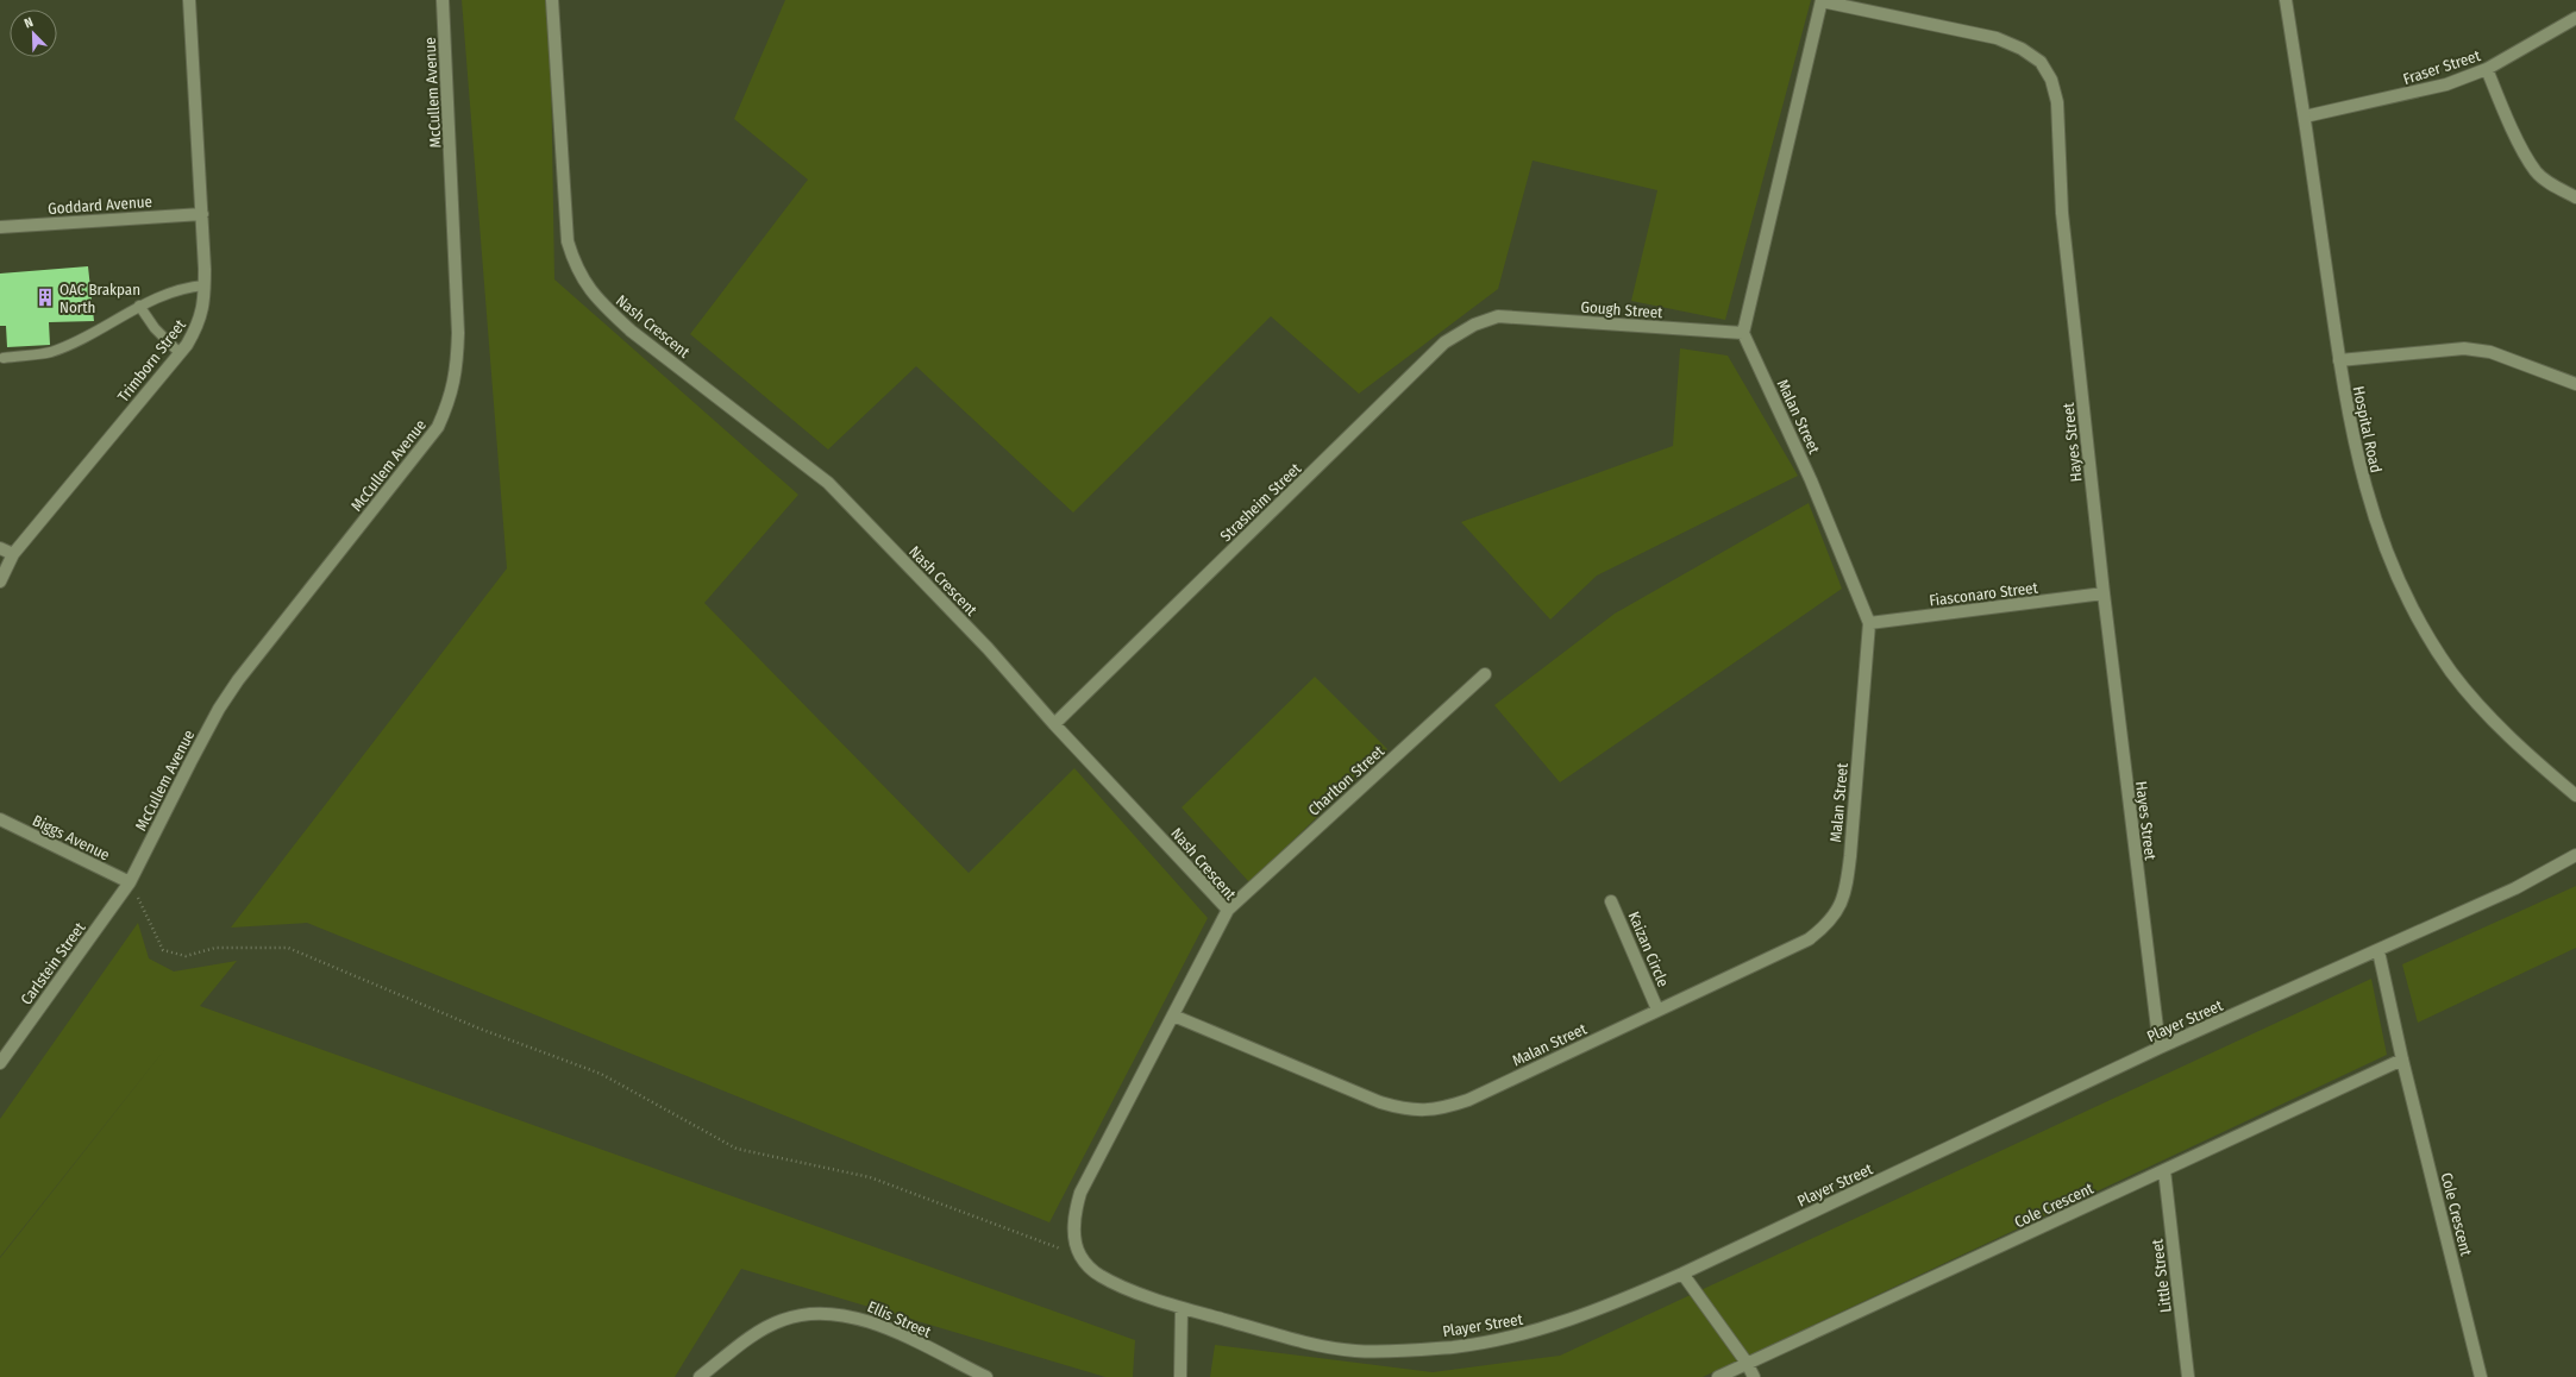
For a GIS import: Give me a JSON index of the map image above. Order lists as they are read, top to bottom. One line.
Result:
{"streets":{"street":["Fraser Street","McCullem Avenue","Goddard Avenue","Gough Street","Nash Crescent","Trimborn Street","Malan Street","Hospital Road","Hayes Street","Strasheim Street","Fiasconaro Street","Charlton Street","Biggs Avenue","Kaizan Circle","Carlstein Street","Player Street","Cole Crescent","Little Street","Ellis Street"]},"crossings":[["Fraser Street","Hospital Road"],["McCullem Avenue","Biggs Avenue"],["McCullem Avenue","Carlstein Street"],["Goddard Avenue","Trimborn Street"],["Gough Street","Malan Street"],["Gough Street","Strasheim Street"],["Nash Crescent","Malan Street"],["Nash Crescent","Strasheim Street"],["Nash Crescent","Charlton Street"],["Nash Crescent","Player Street"],["Malan Street","Fiasconaro Street"],["Malan Street","Kaizan Circle"],["Hayes Street","Fiasconaro Street"],["Hayes Street","Player Street"],["Biggs Avenue","Carlstein Street"],["Player Street","Cole Crescent"],["Cole Crescent","Little Street"]],"places":{"building":["OAC Brakpan North"]},"north":"top left"}
